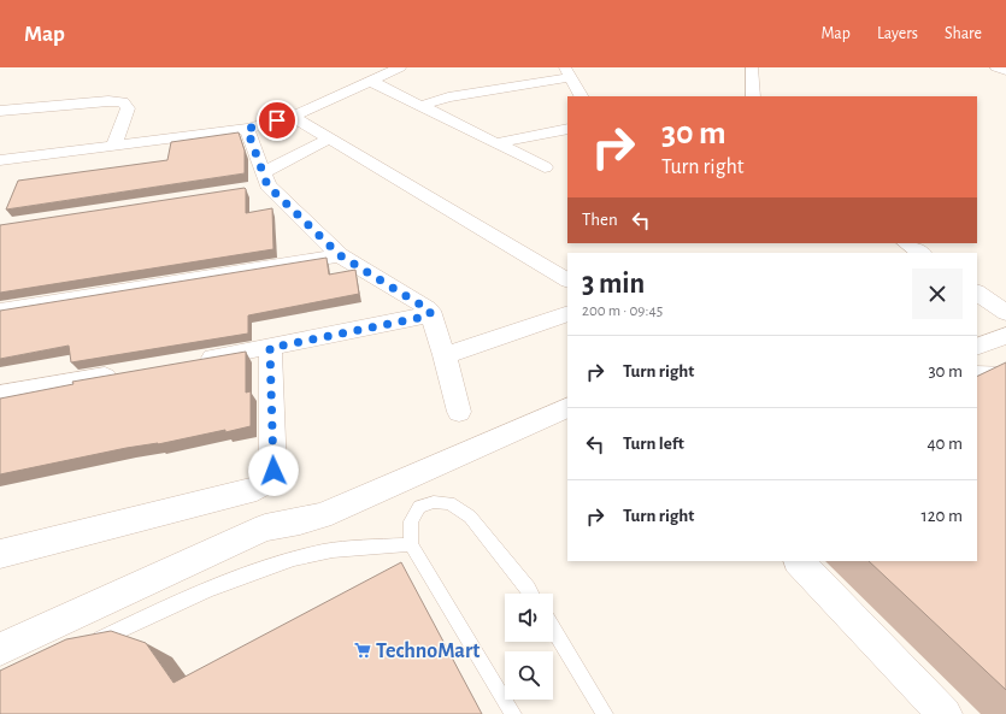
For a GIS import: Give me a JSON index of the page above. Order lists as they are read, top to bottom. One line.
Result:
{"places":{"supermarket":["TechnoMart"]},"page":{"header":"Map","nav":["Map","Layers","Share"],"turn":["30 m","Turn right"],"then":"Then","heading":["3 min","200 m · 09:45"],"list":[{"name":"Turn right","value":"30 m"},{"name":"Turn left","value":"40 m"},{"name":"Turn right","value":"120 m"}]}}
